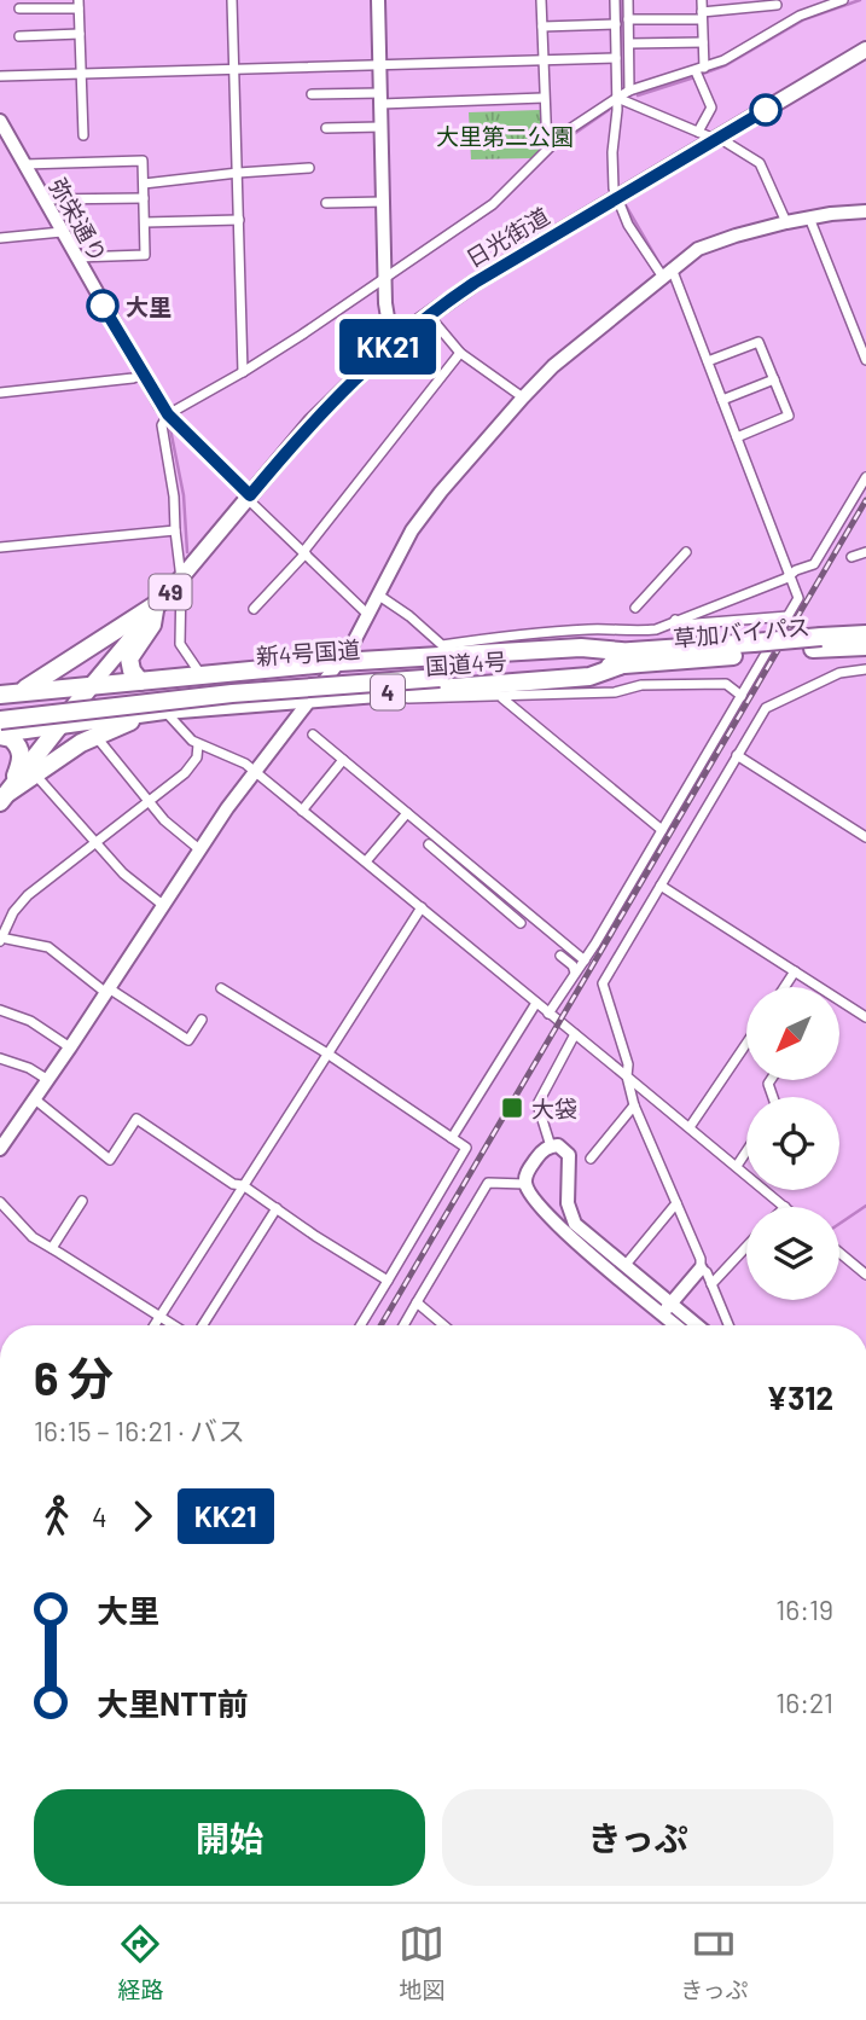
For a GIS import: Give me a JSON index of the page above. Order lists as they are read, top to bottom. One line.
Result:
{"streets":{"highway":["日光街道","草加バイパス","新4号国道","国道4号","4"],"main road":["49"],"street":["弥栄通り"]},"crossings":[["弥栄通り","日光街道"],["日光街道","国道4号"],["日光街道","4"],["草加バイパス","新4号国道"],["草加バイパス","国道4号"],["新4号国道","国道4号"],["国道4号","4"]],"parks":["大里第二公園"],"places":{"other":["大里"],"transit":["大袋"]},"lines":["bus line KK21"],"north":"bottom left","page":{"on_map":"KK21","heading":["6 分","16:15 – 16:21 · バス","¥312"],"legs":["4","KK21"],"list":[{"name":"大里","value":"16:19"},{"name":"大里NTT前","value":"16:21"}],"buttons":["開始","きっぷ"],"tabs":["経路","地図","きっぷ"]}}
